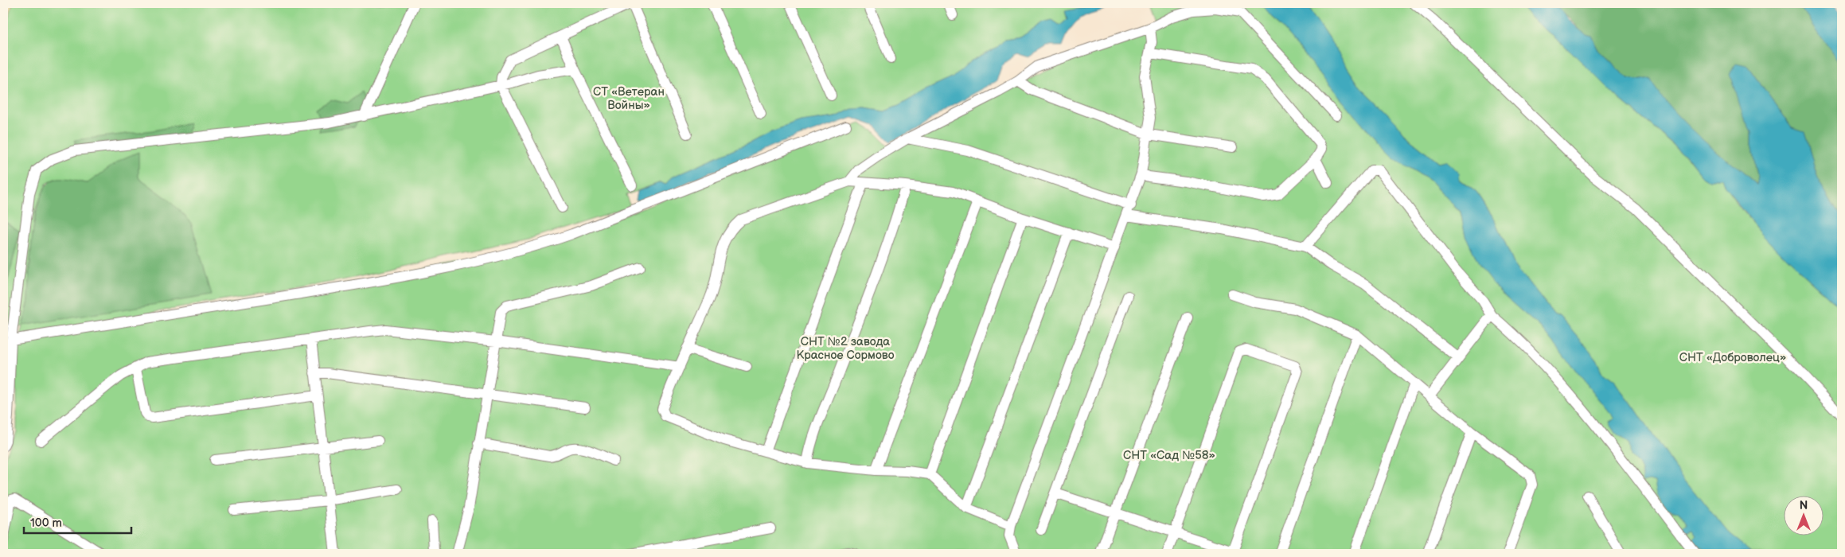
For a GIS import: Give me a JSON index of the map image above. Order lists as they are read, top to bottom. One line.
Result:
{"parks":["СТ «Ветеран Войны»","СНТ №2 завода Красное Сормово","СНТ «Доброволец»","СНТ «Сад №58»"],"scale_bar":"100 m","north":"top"}
